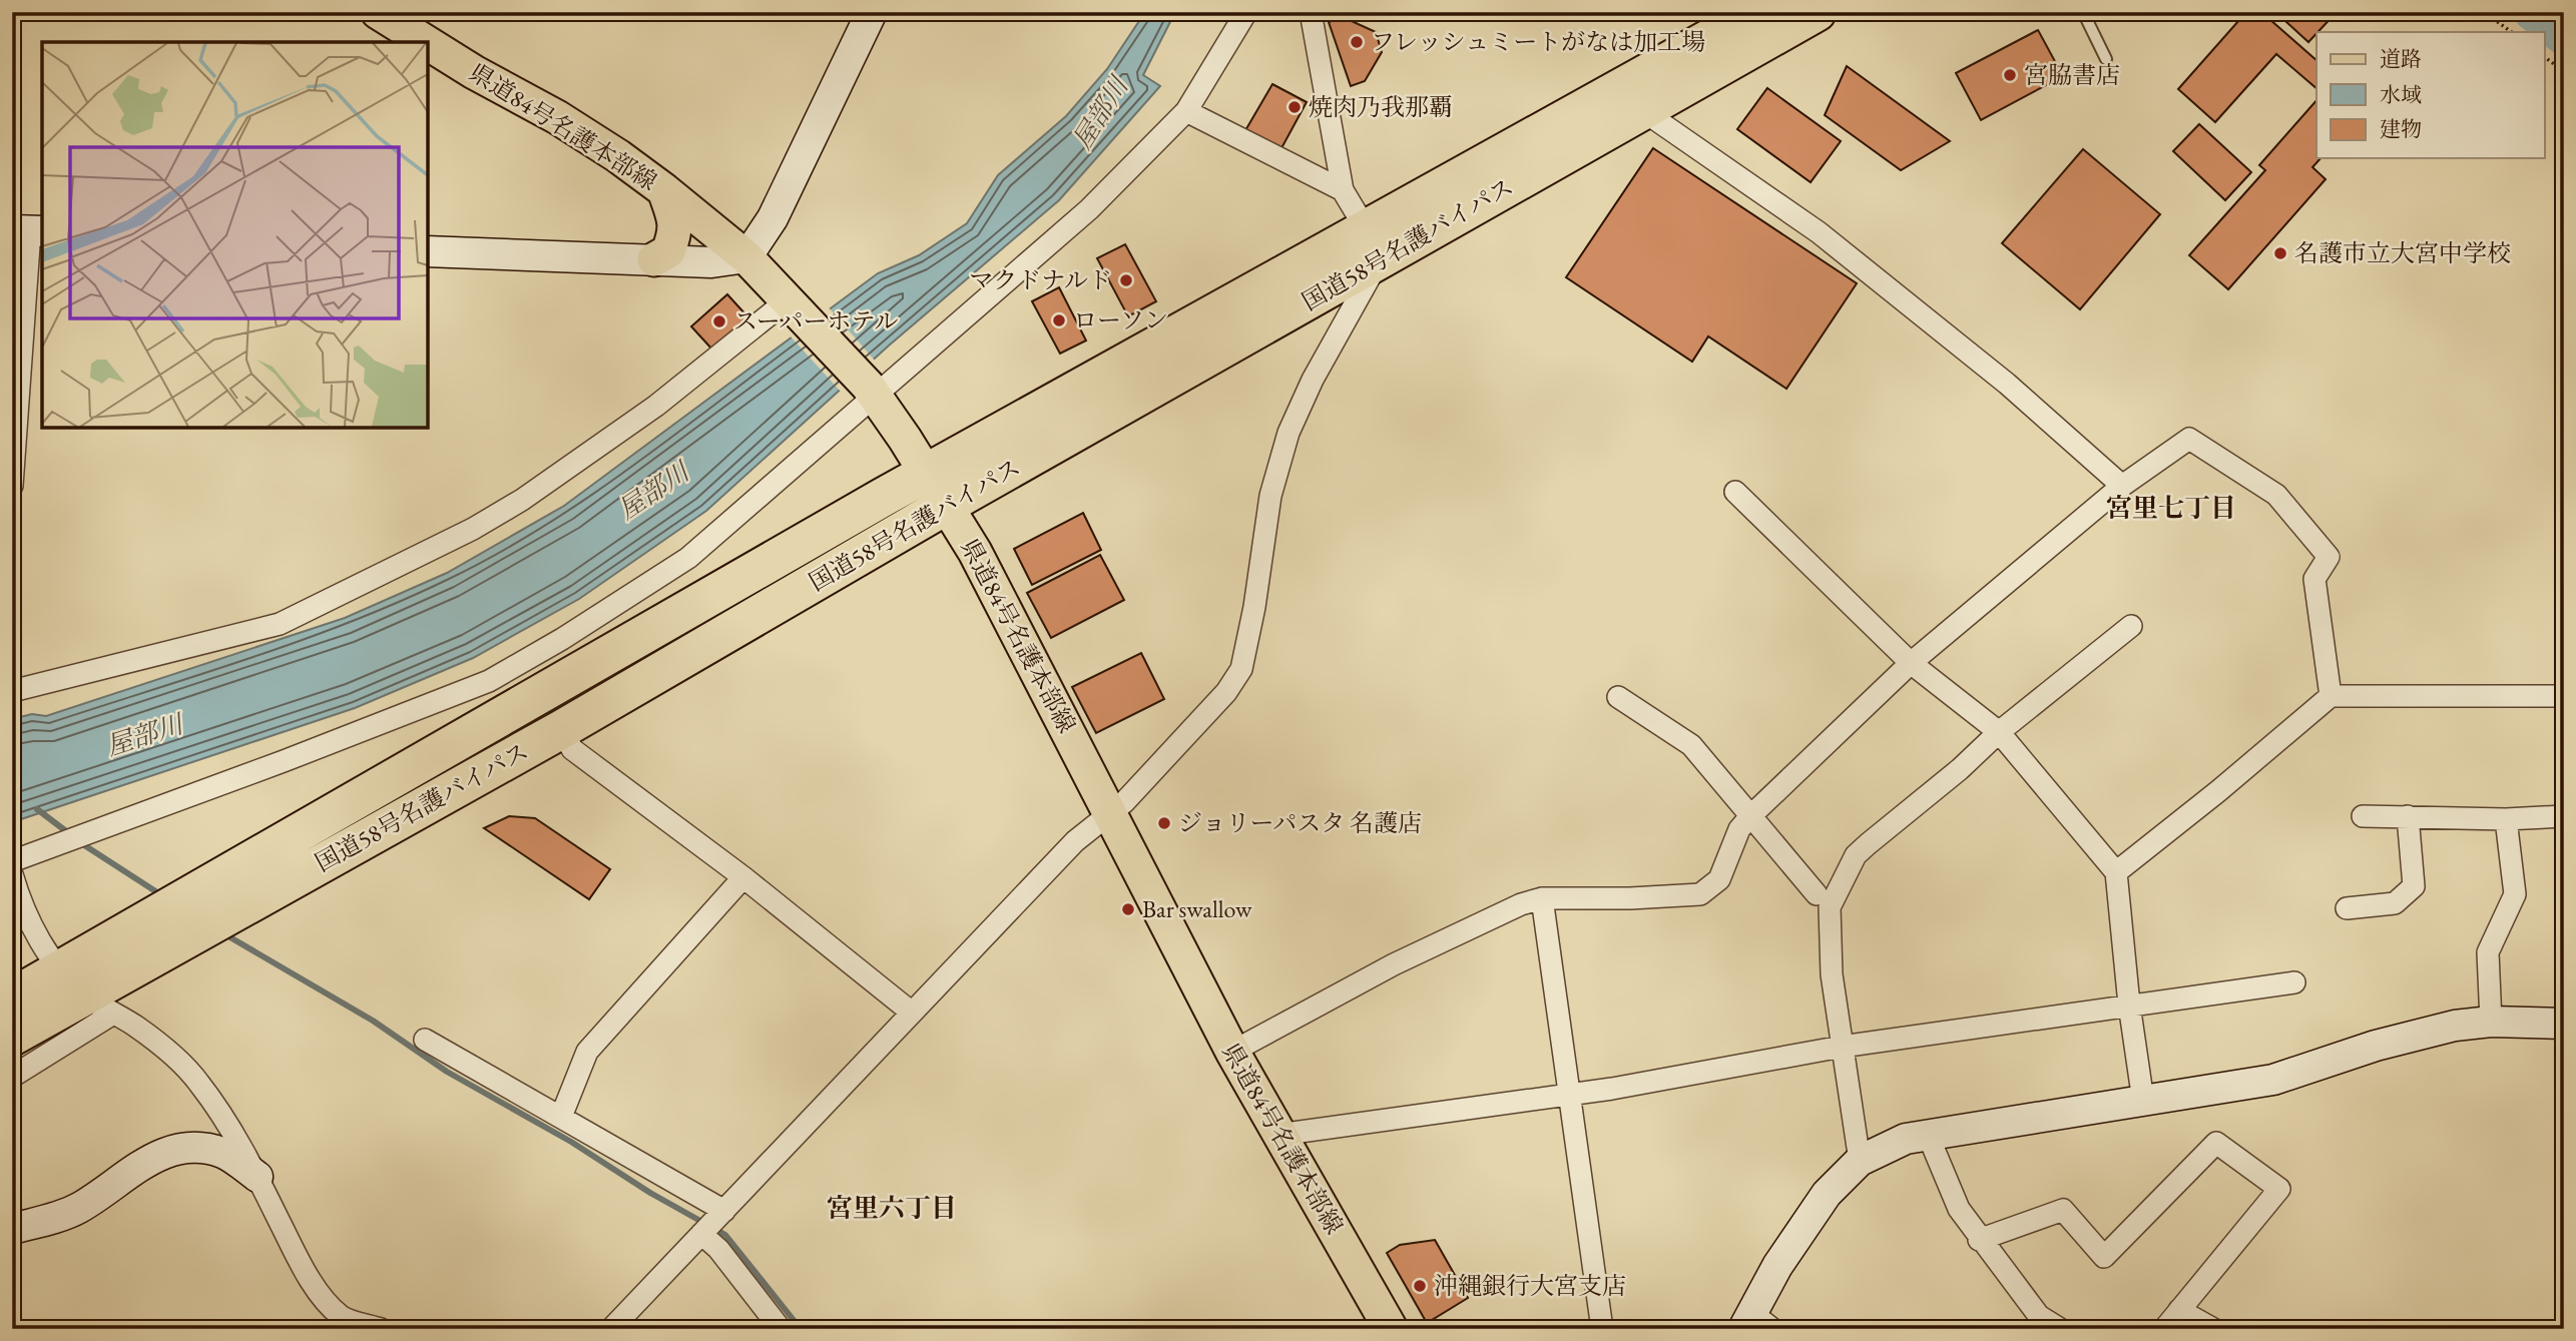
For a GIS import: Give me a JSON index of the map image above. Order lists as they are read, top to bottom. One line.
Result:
{"streets":{"highway":["国道58号名護バイパス"],"main road":["県道84号名護本部線"]},"crossings":[["県道84号名護本部線","国道58号名護バイパス"]],"districts":["宮里七丁目","宮里六丁目"],"water":["屋部川"],"places":["フレッシュミートがなは加工場","宮脇書店","焼肉乃我那覇","名護市立大宮中学校","マクドナルド","ローソン","スーパーホテル","ジョリーパスタ 名護店","Bar swallow","沖縄銀行大宮支店"],"legend":["道路","水域","建物"]}
